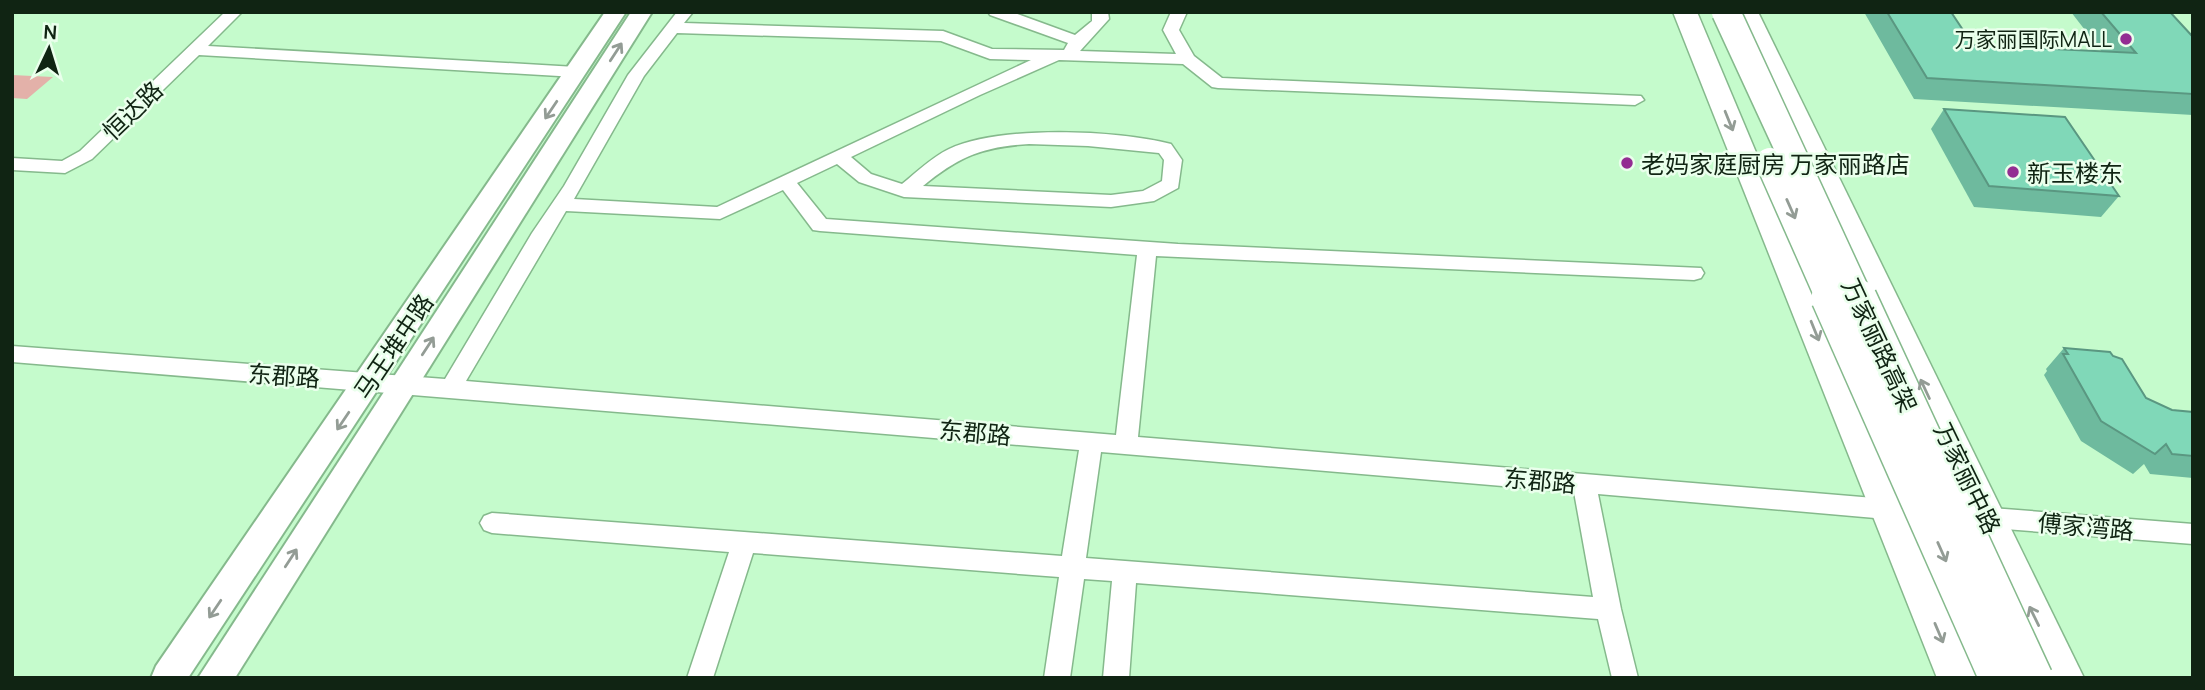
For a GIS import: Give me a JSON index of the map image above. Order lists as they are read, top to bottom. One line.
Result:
{"streets":{"highway":["万家丽路高架"],"main road":["马王堆中路","万家丽中路"],"street":["恒达路","东郡路","傅家湾路"]},"crossings":[["马王堆中路","东郡路"],["东郡路","傅家湾路"],["万家丽中路","傅家湾路"]],"places":["万家丽国际MALL","老妈家庭厨房 万家丽路店","新玉楼东"],"north":"top"}
